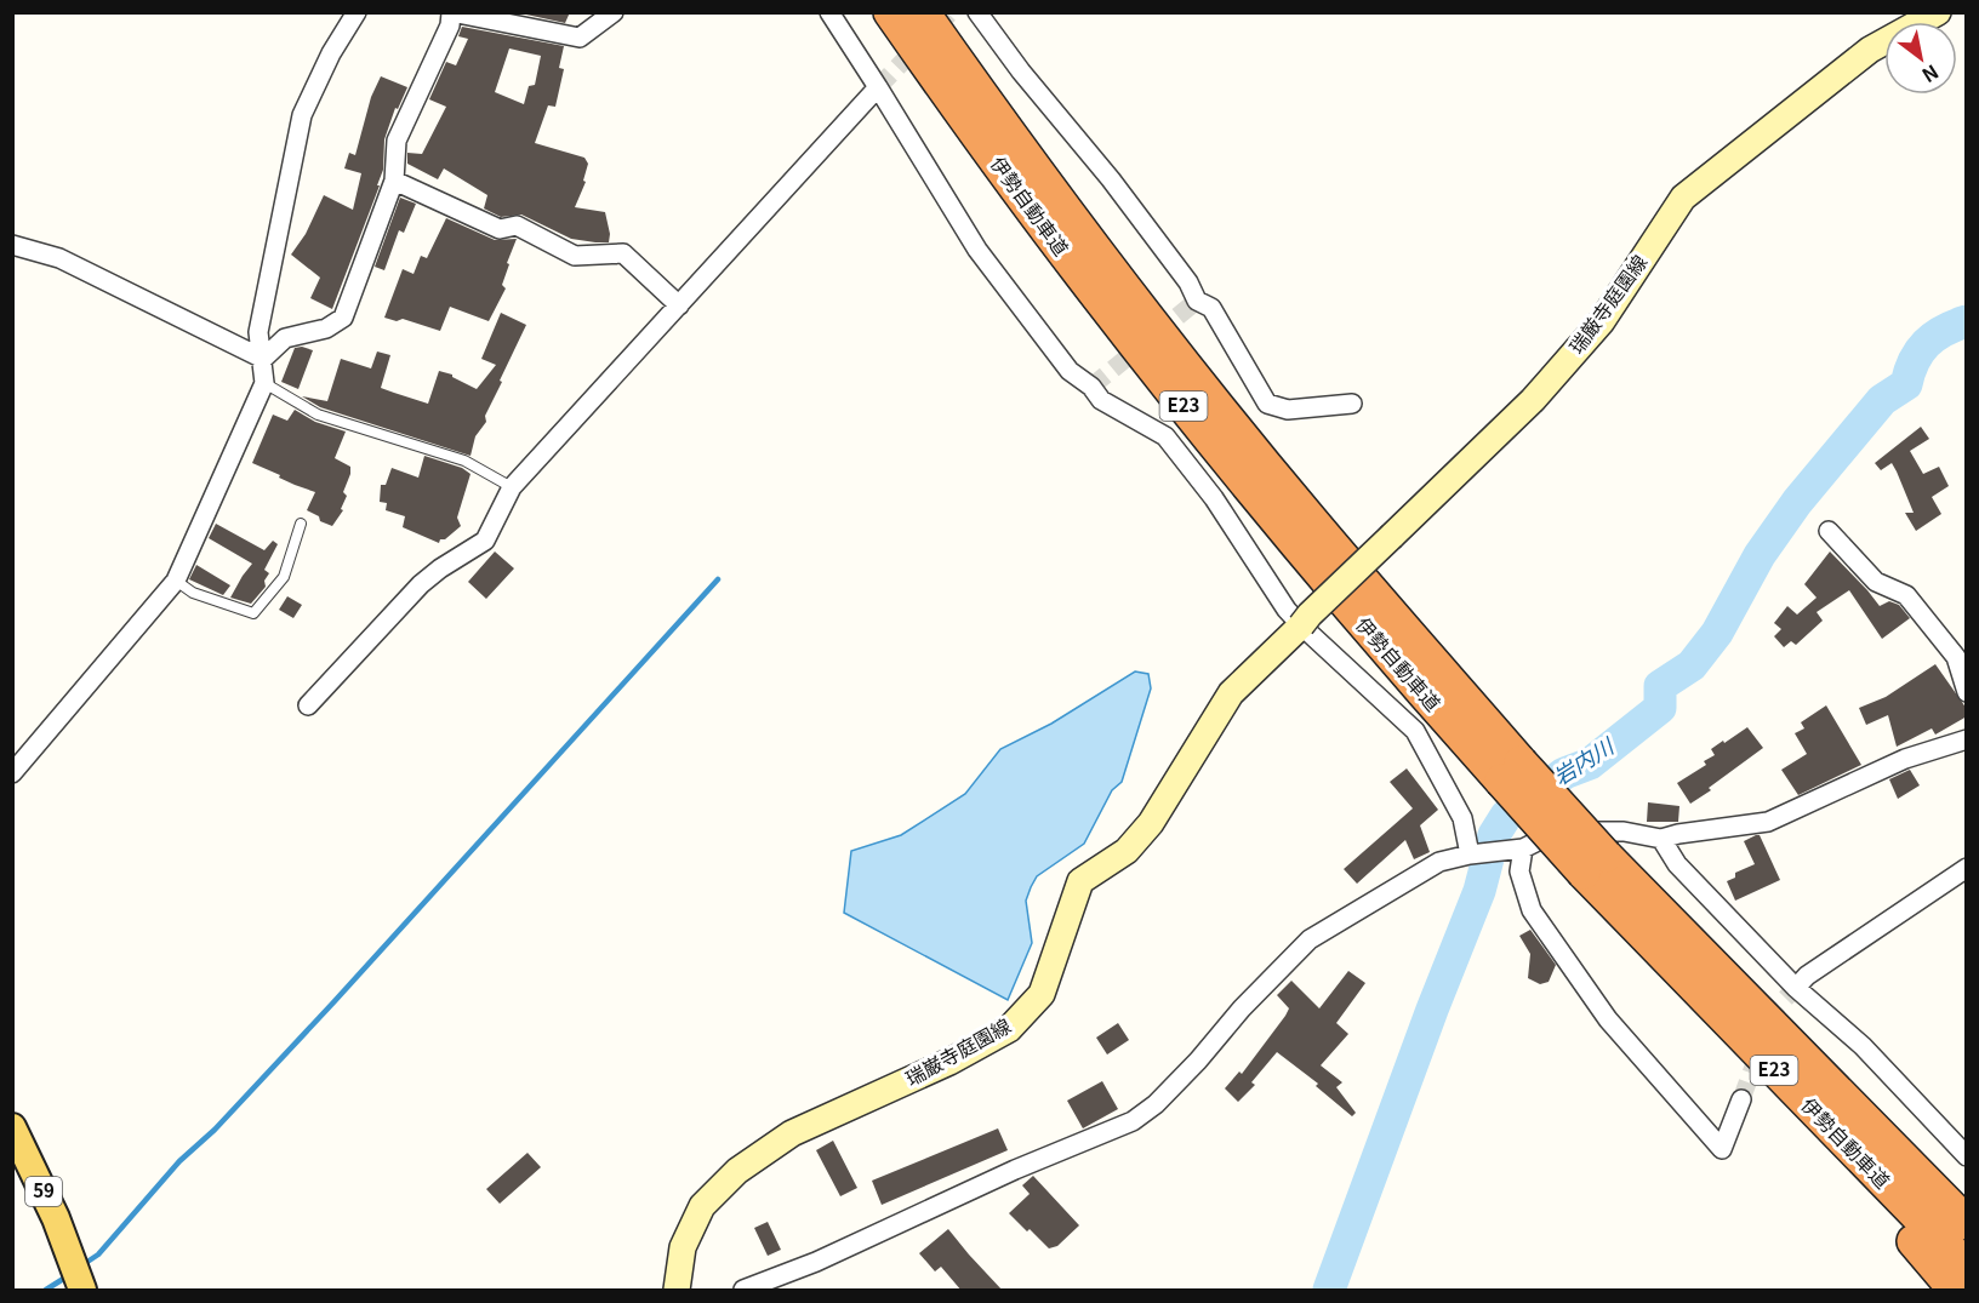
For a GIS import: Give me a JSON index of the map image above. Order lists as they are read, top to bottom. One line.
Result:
{"streets":{"highway":["伊勢自動車道","E23"],"main road":["瑞厳寺庭園線","瑞巌寺庭園線","59"]},"crossings":[["瑞厳寺庭園線","瑞巌寺庭園線"]],"water":["岩内川"],"north":"bottom right"}
